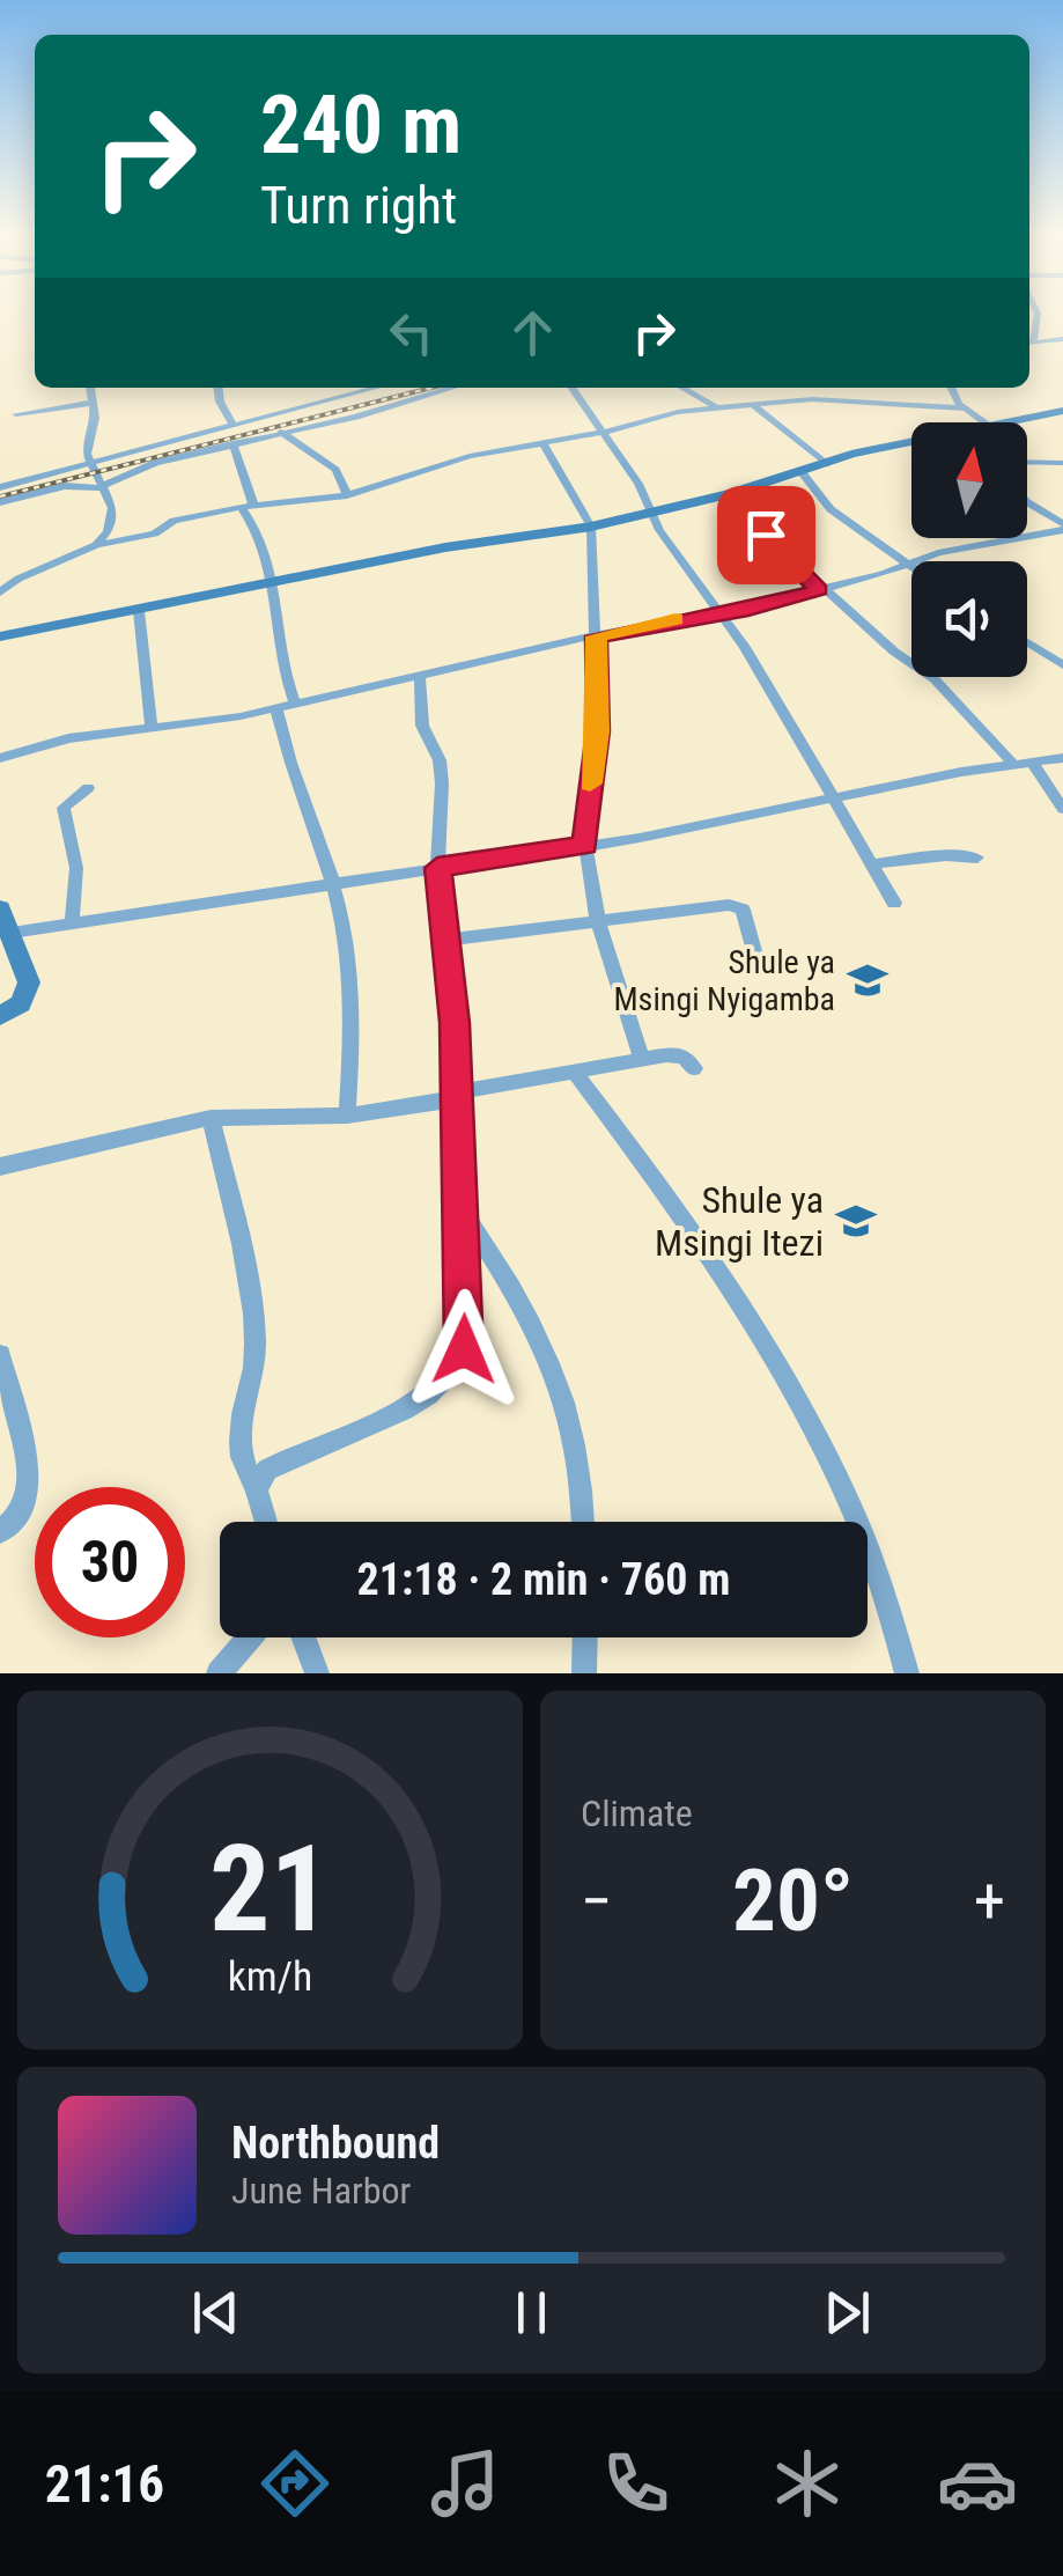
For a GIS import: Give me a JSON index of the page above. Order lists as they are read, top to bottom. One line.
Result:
{"places":{"school or university":["Shule ya Msingi Nyigamba","Shule ya Msingi Itezi"]},"north":"top","page":{"turn":["240 m","Turn right"],"limit":"30","trip":"21:18 · 2 min · 760 m","tile":"Climate","heat":["−","20°","+"],"song":["Northbound","June Harbor"],"tabs":"21:16","gauge":["21","km/h"]}}
